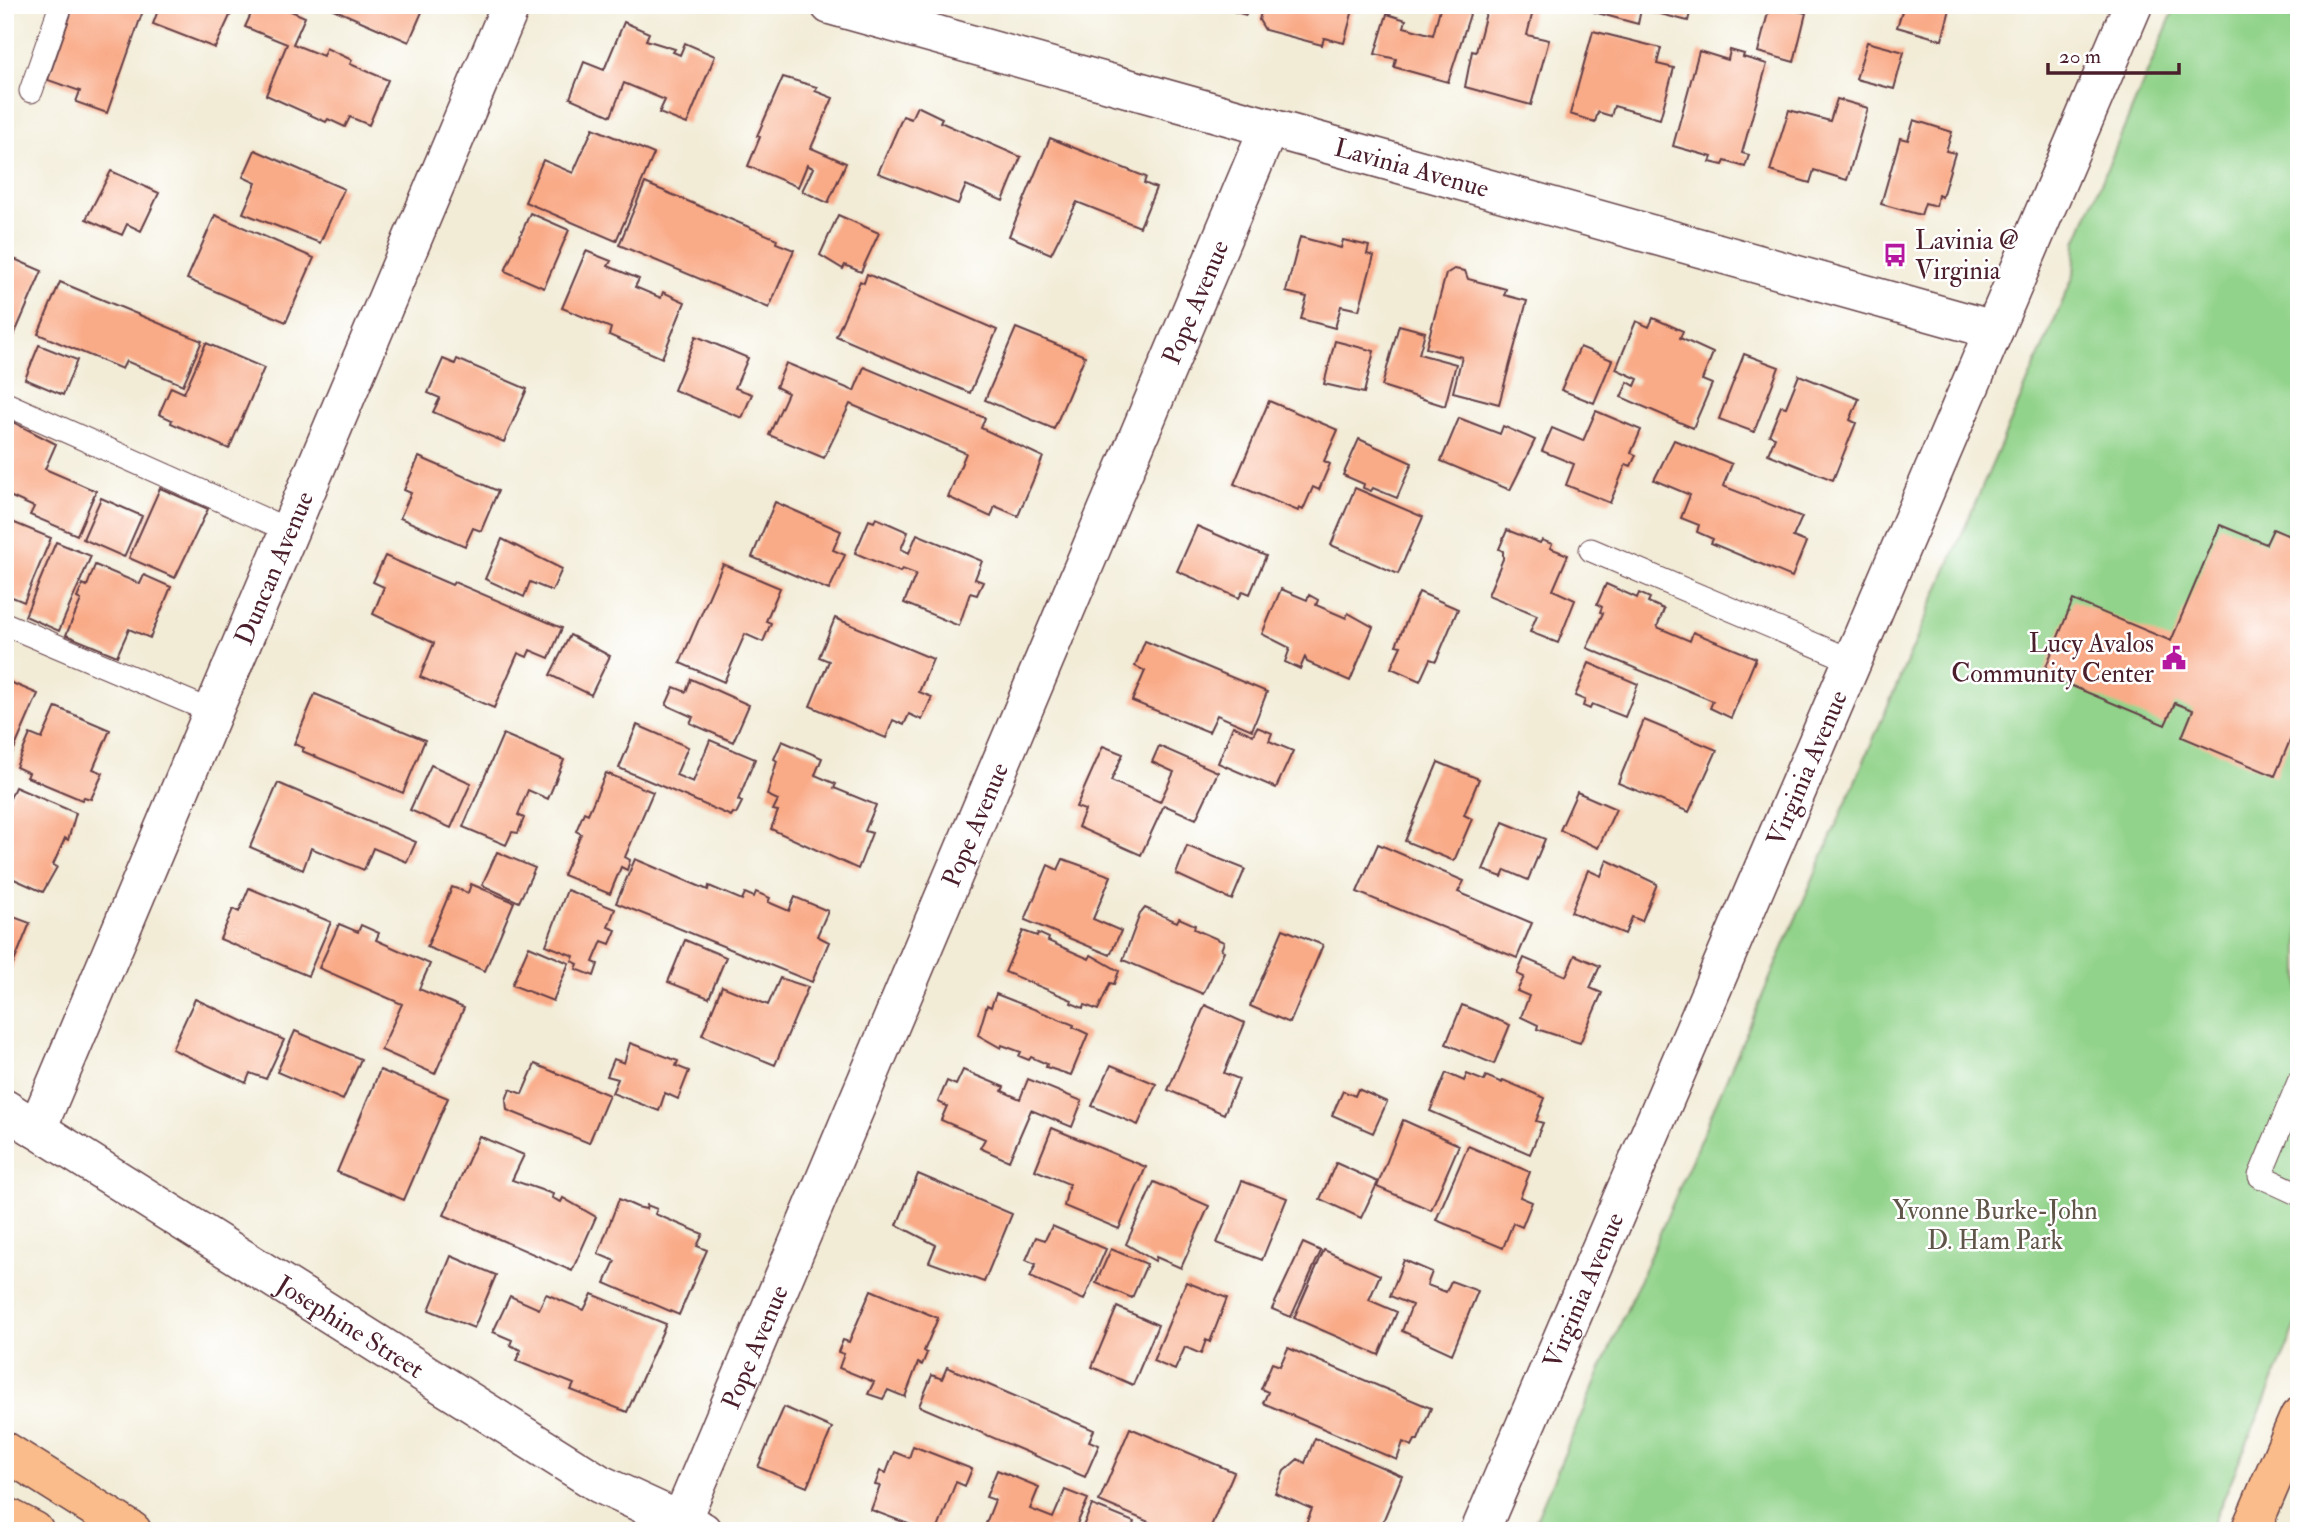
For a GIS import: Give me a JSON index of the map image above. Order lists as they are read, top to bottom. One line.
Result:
{"streets":{"street":["Lavinia Avenue","Pope Avenue","Duncan Avenue","Virginia Avenue","Josephine Street"]},"crossings":[["Lavinia Avenue","Pope Avenue"],["Lavinia Avenue","Virginia Avenue"],["Pope Avenue","Josephine Street"],["Duncan Avenue","Josephine Street"]],"parks":["Yvonne Burke-John D. Ham Park"],"places":{"bus stop":["Lavinia @ Virginia"],"public building":["Lucy Avalos Community Center"]},"scale_bar":"20 m"}
